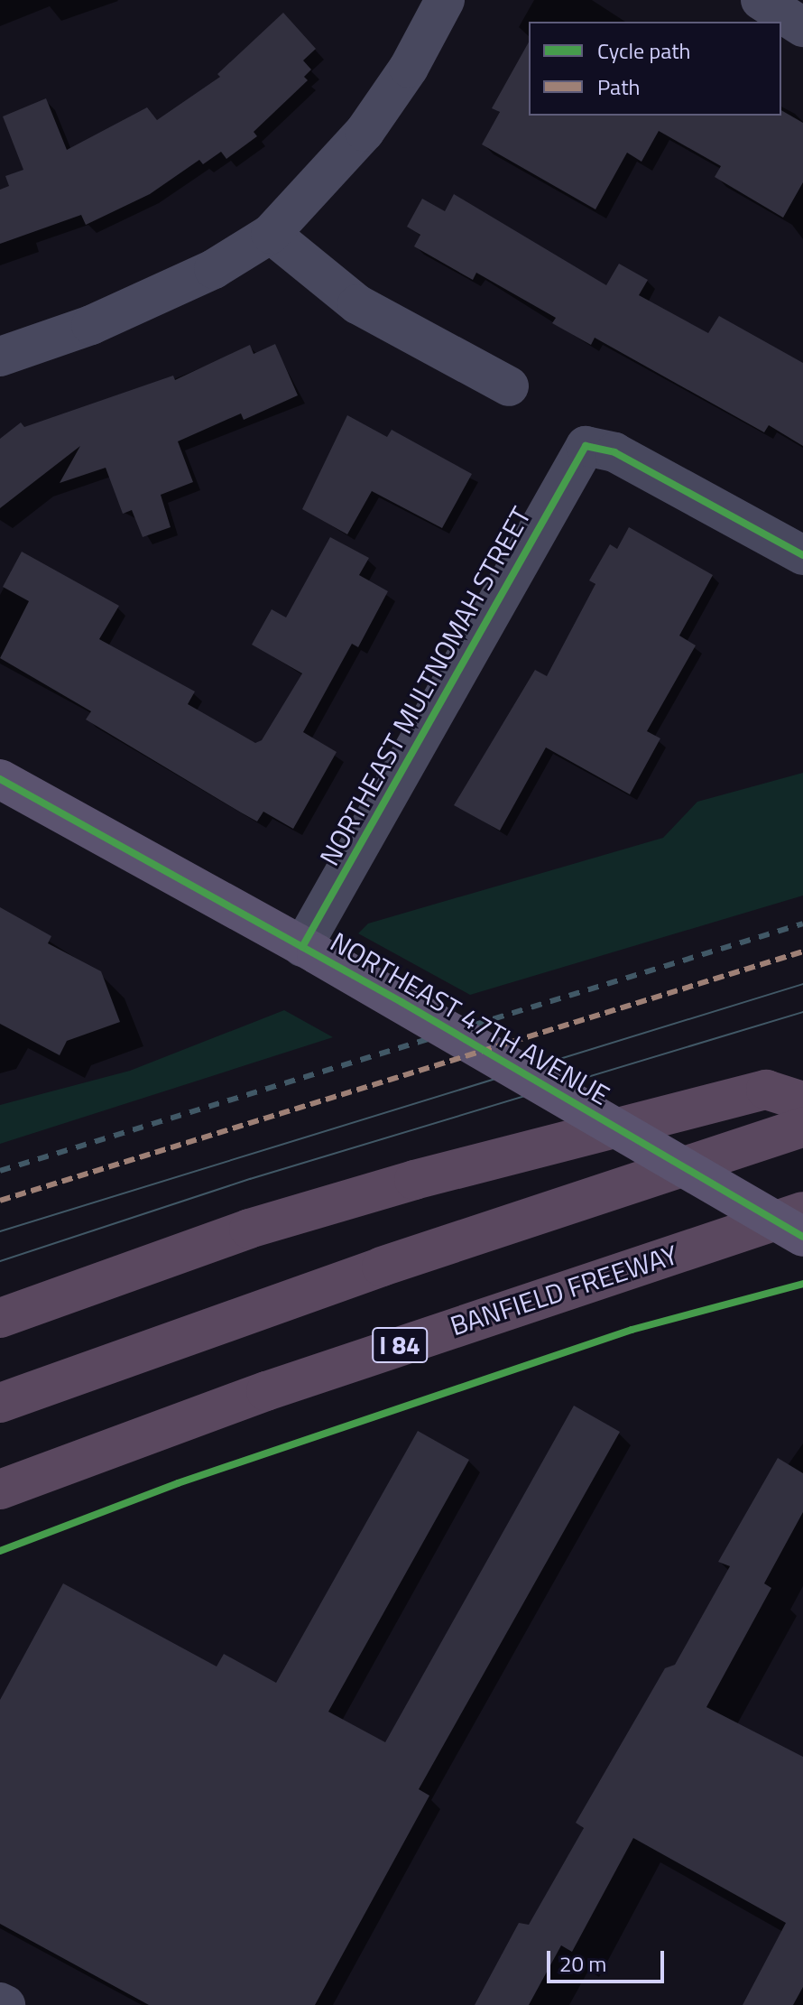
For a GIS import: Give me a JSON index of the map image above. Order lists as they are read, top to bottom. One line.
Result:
{"streets":{"highway":["BANFIELD FREEWAY","I 84"],"main road":["NORTHEAST 47TH AVENUE"],"street":["NORTHEAST MULTNOMAH STREET"]},"crossings":[["NORTHEAST MULTNOMAH STREET","NORTHEAST 47TH AVENUE"]],"legend":["Cycle path","Path"],"scale_bar":"20 m"}
